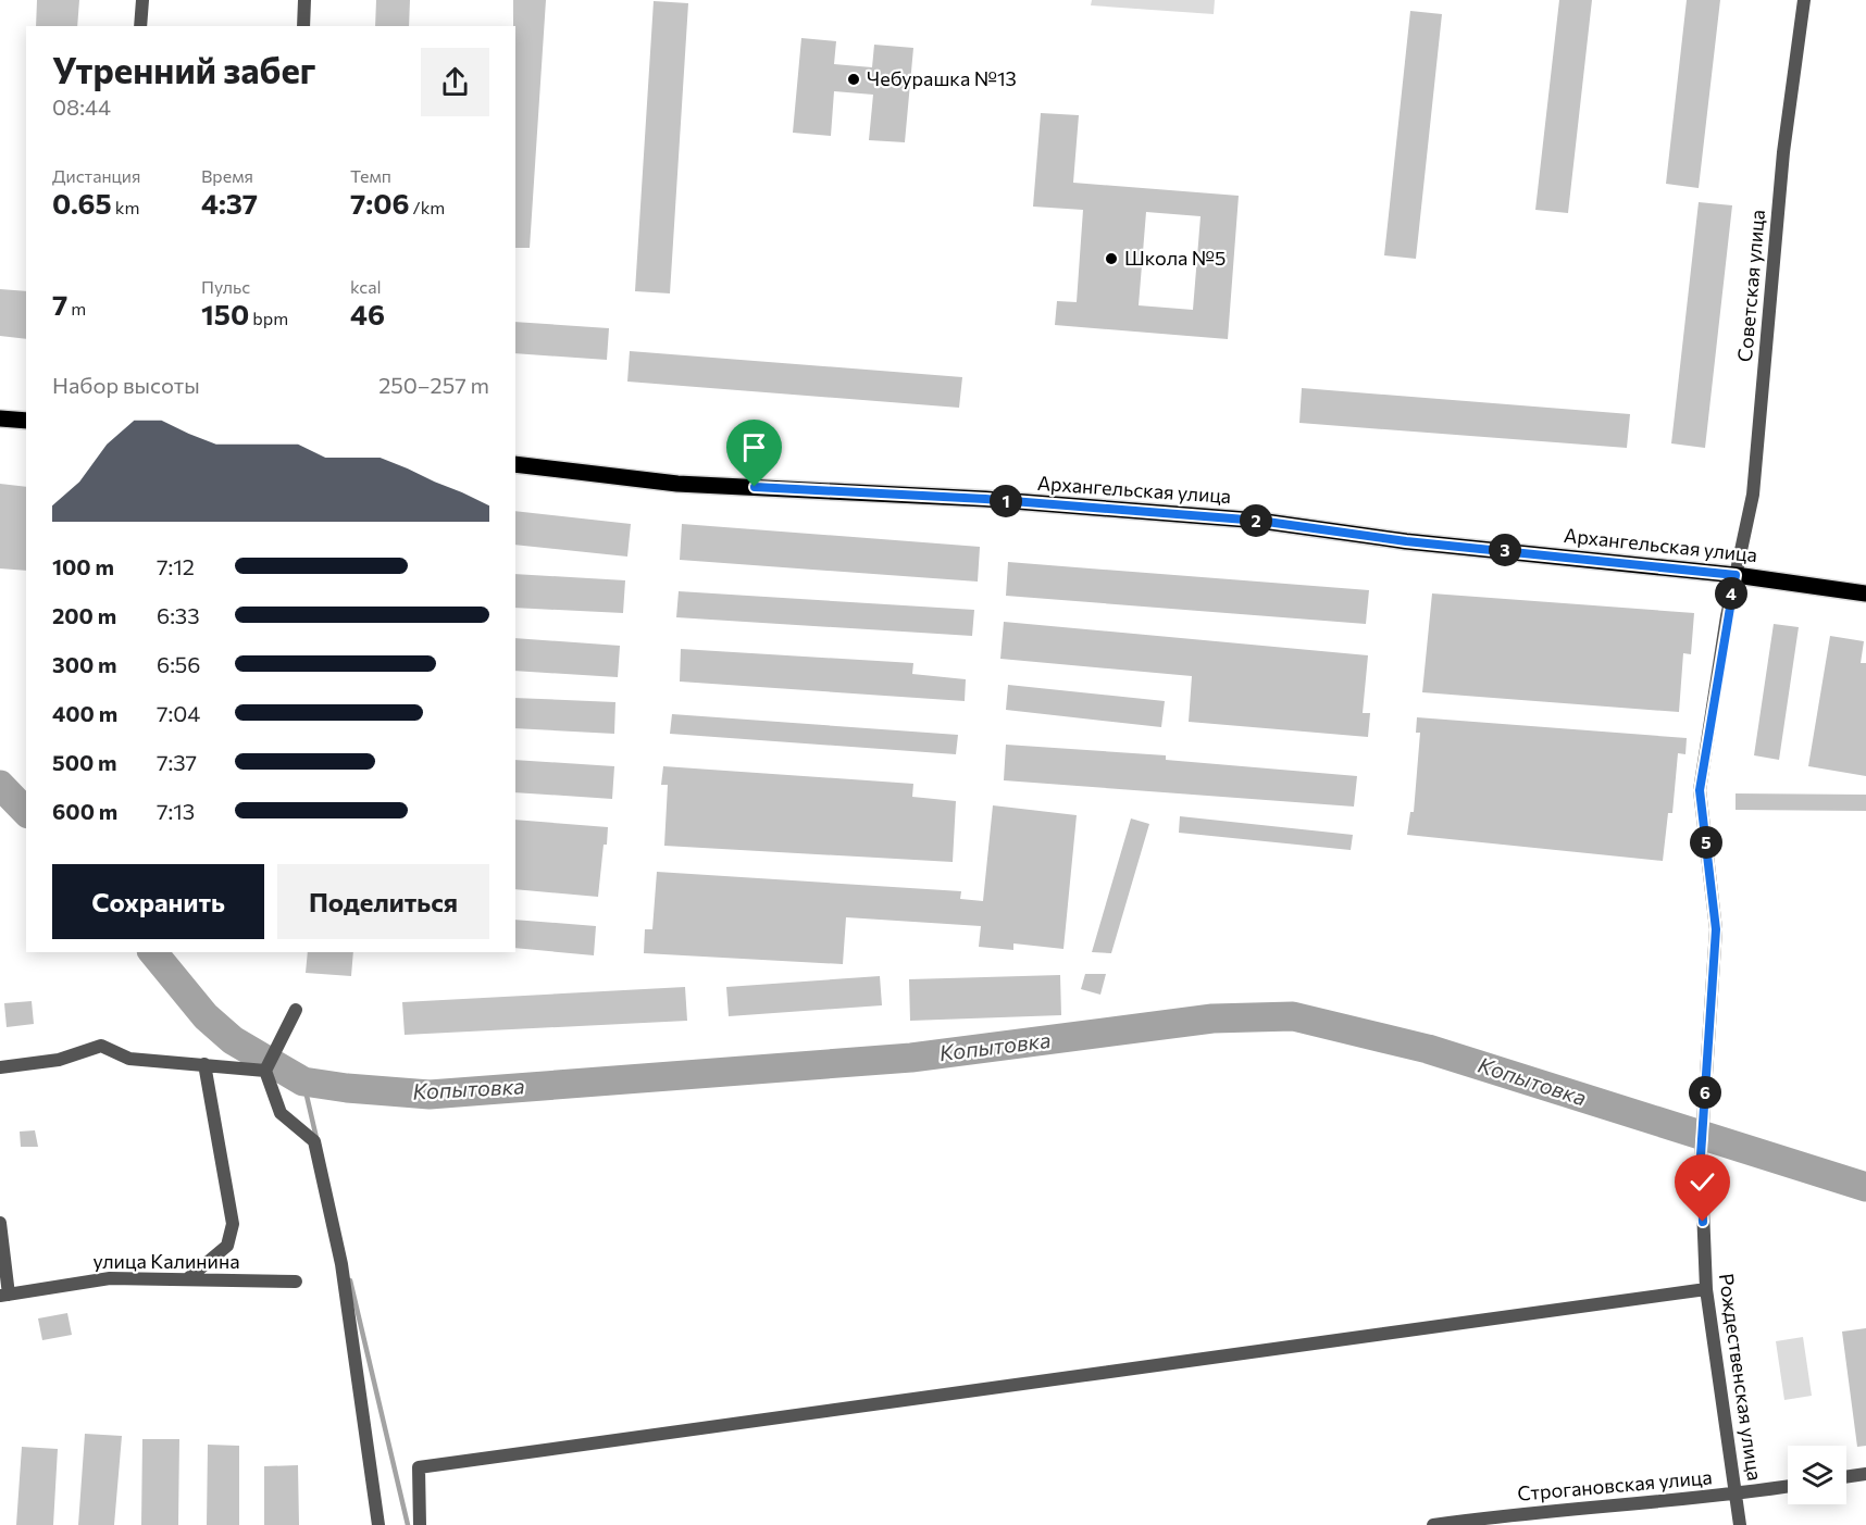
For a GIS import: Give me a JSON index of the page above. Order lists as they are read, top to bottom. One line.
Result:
{"streets":{"main road":["Архангельская улица"],"street":["Советская улица","улица Калинина","Рождественская улица","Строгановская улица"]},"crossings":[["Советская улица","Архангельская улица"],["Советская улица","Рождественская улица"],["Архангельская улица","Рождественская улица"],["Рождественская улица","Строгановская улица"]],"water":["Копытовка"],"places":["Чебурашка №13","Школа №5"],"page":{"heading":["Утренний забег","08:44"],"stats":[["Дистанция","0.65 km"],["Время","4:37"],["Темп","7:06 /km"],["7 m"],["Пульс","150 bpm"],["kcal","46"]],"chart":["Набор высоты","250–257 m"],"pins":["1","2","3","4","5","6"],"list":[{"name":"100 m","note":"7:12"},{"name":"200 m","note":"6:33"},{"name":"300 m","note":"6:56"},{"name":"400 m","note":"7:04"},{"name":"500 m","note":"7:37"},{"name":"600 m","note":"7:13"}],"buttons":["Сохранить","Поделиться"]}}
